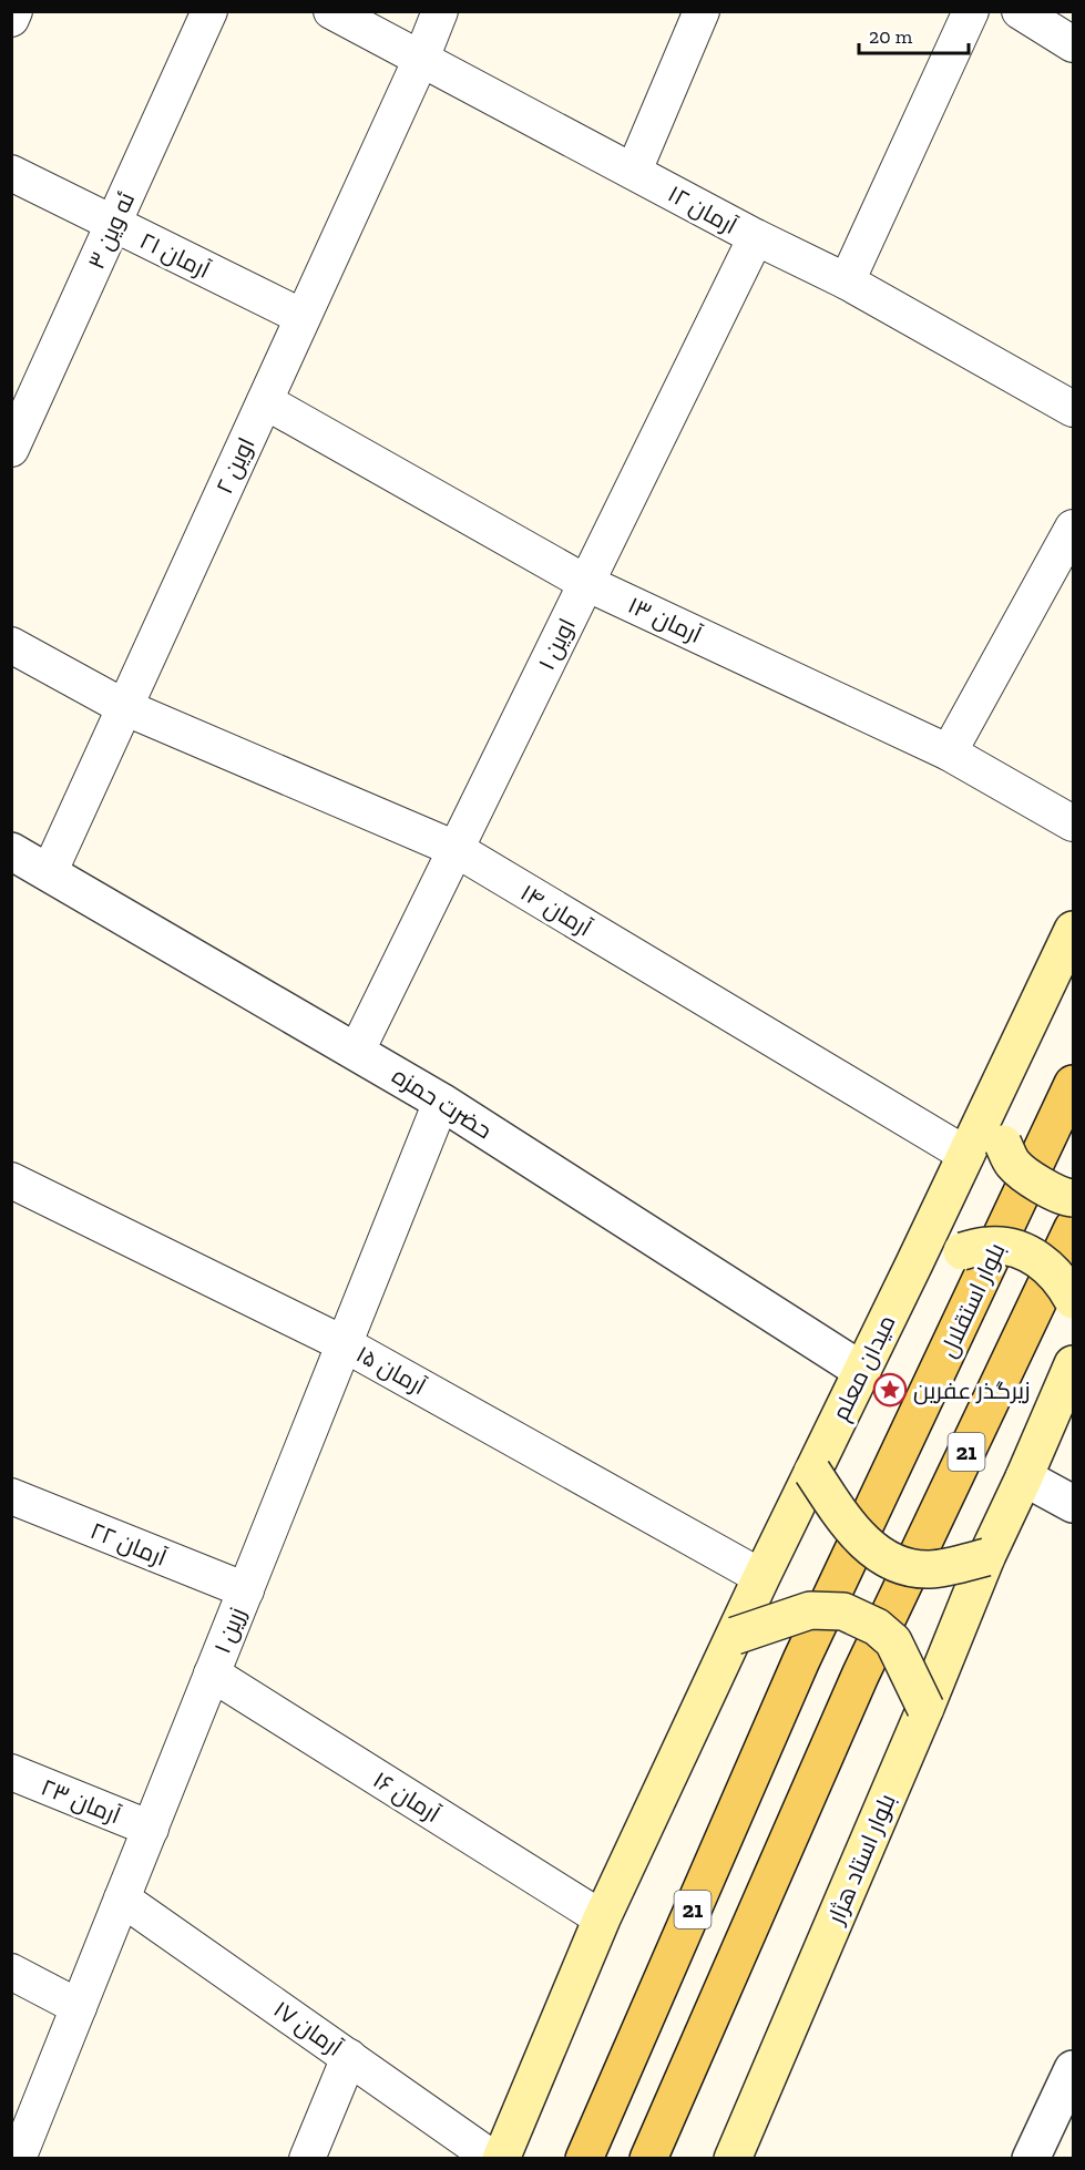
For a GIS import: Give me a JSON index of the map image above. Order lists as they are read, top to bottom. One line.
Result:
{"streets":{"main road":["بلوار استقلال","میدان معلم","21","بلوار استاد هژار"],"street":["آرمان ۱۲","ئه وین ۳","آرمان ۲۱","اوین ۲","آرمان ۱۳","اوین ۱","آرمان ۱۴","حضرت حمزه","آرمان ۱۵","آرمان ۲۲","زرین ۱","آرمان ۱۶","آرمان ۲۳","آرمان ۱۷"]},"crossings":[["آرمان ۱۲","اوین ۲"],["آرمان ۱۲","اوین ۱"],["ئه وین ۳","آرمان ۲۱"],["آرمان ۲۱","اوین ۲"],["اوین ۲","آرمان ۱۳"],["اوین ۲","آرمان ۱۴"],["اوین ۲","حضرت حمزه"],["آرمان ۱۳","اوین ۱"],["اوین ۱","آرمان ۱۴"],["اوین ۱","حضرت حمزه"],["آرمان ۱۴","میدان معلم"],["حضرت حمزه","میدان معلم"],["حضرت حمزه","زرین ۱"],["میدان معلم","آرمان ۱۵"],["آرمان ۱۵","زرین ۱"],["آرمان ۲۲","زرین ۱"],["زرین ۱","آرمان ۱۶"],["زرین ۱","آرمان ۲۳"],["زرین ۱","آرمان ۱۷"]],"places":{"place":["زیرگذر عفرین"]},"scale_bar":"20 m"}
